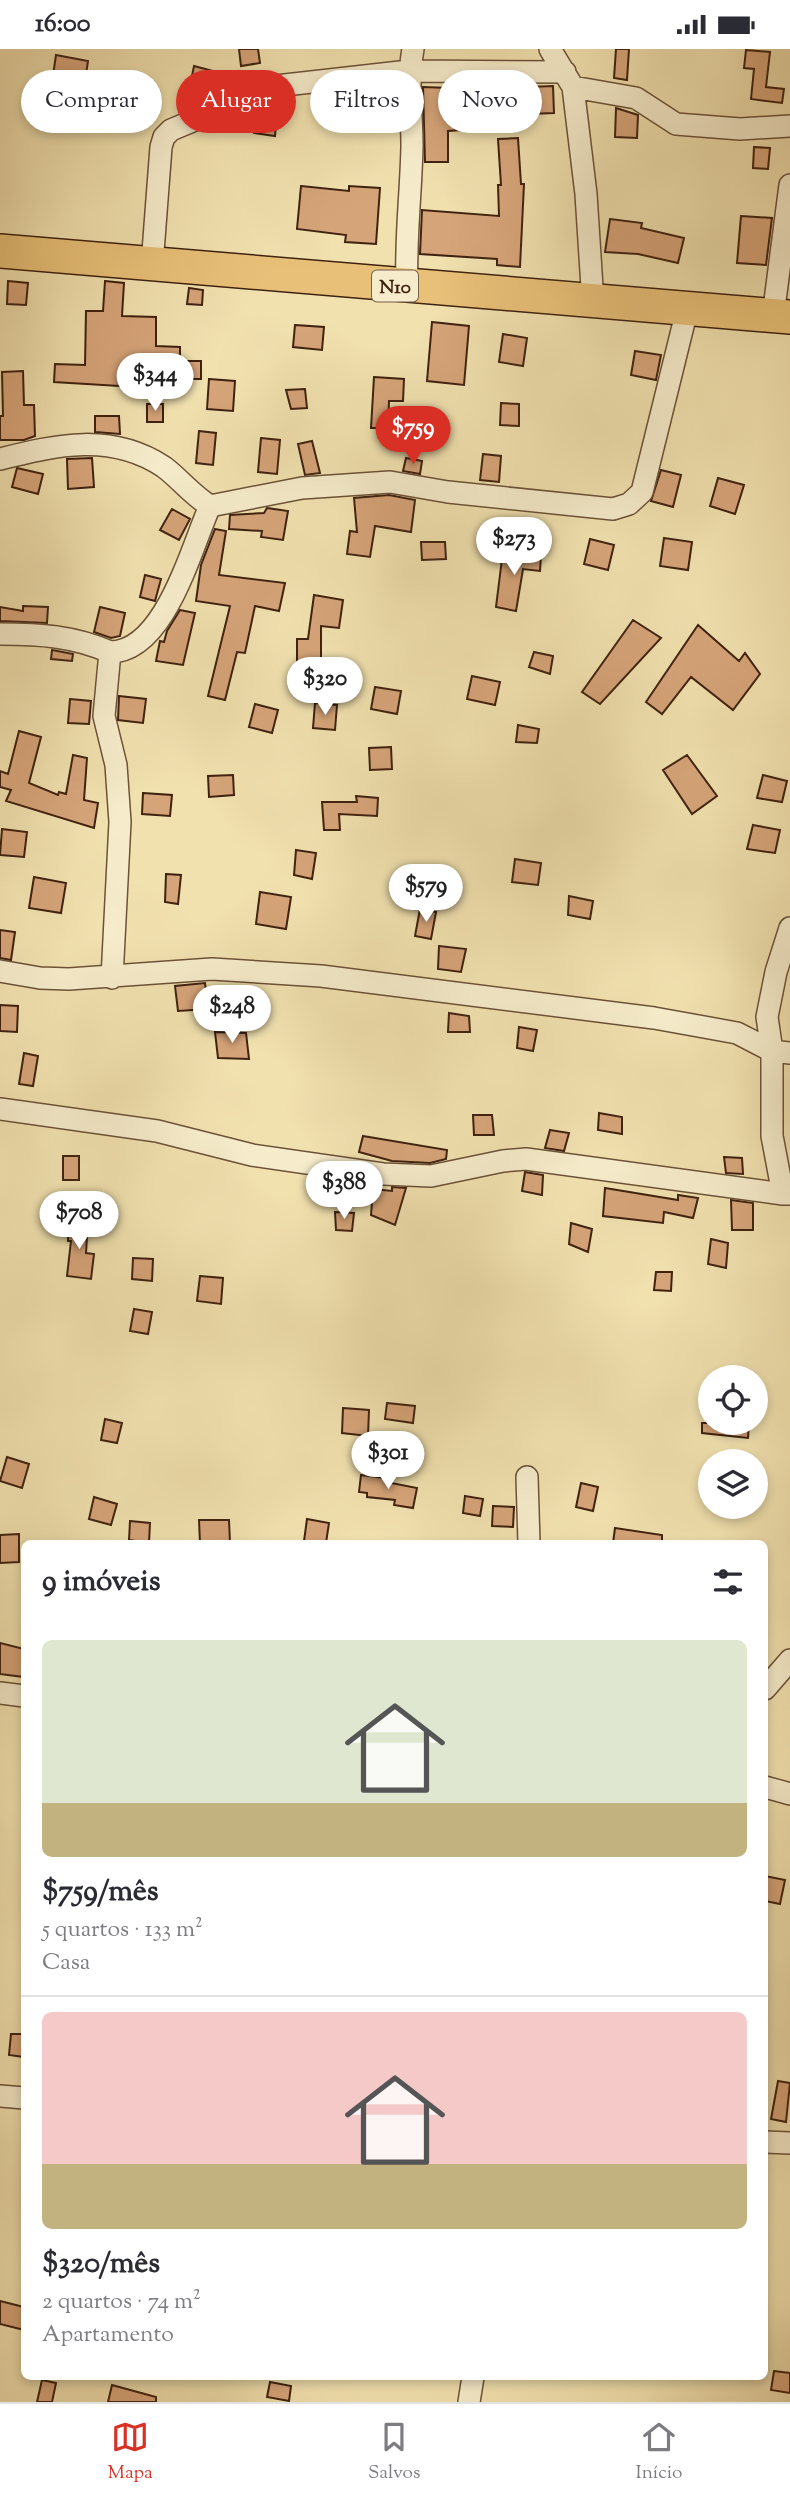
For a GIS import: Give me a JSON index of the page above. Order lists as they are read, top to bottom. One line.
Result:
{"streets":{"main road":["N10"]},"page":{"status":"16:00","chip":["Comprar","Alugar","Filtros","Novo"],"price":["$344","$759","$273","$320","$579","$248","$388","$708","$301"],"heading":"9 imóveis","list":[{"name":"$759/mês","note":"5 quartos · 133 m² · Casa"},{"name":"$320/mês","note":"2 quartos · 74 m² · Apartamento"}],"tabs":["Mapa","Salvos","Início"]}}
